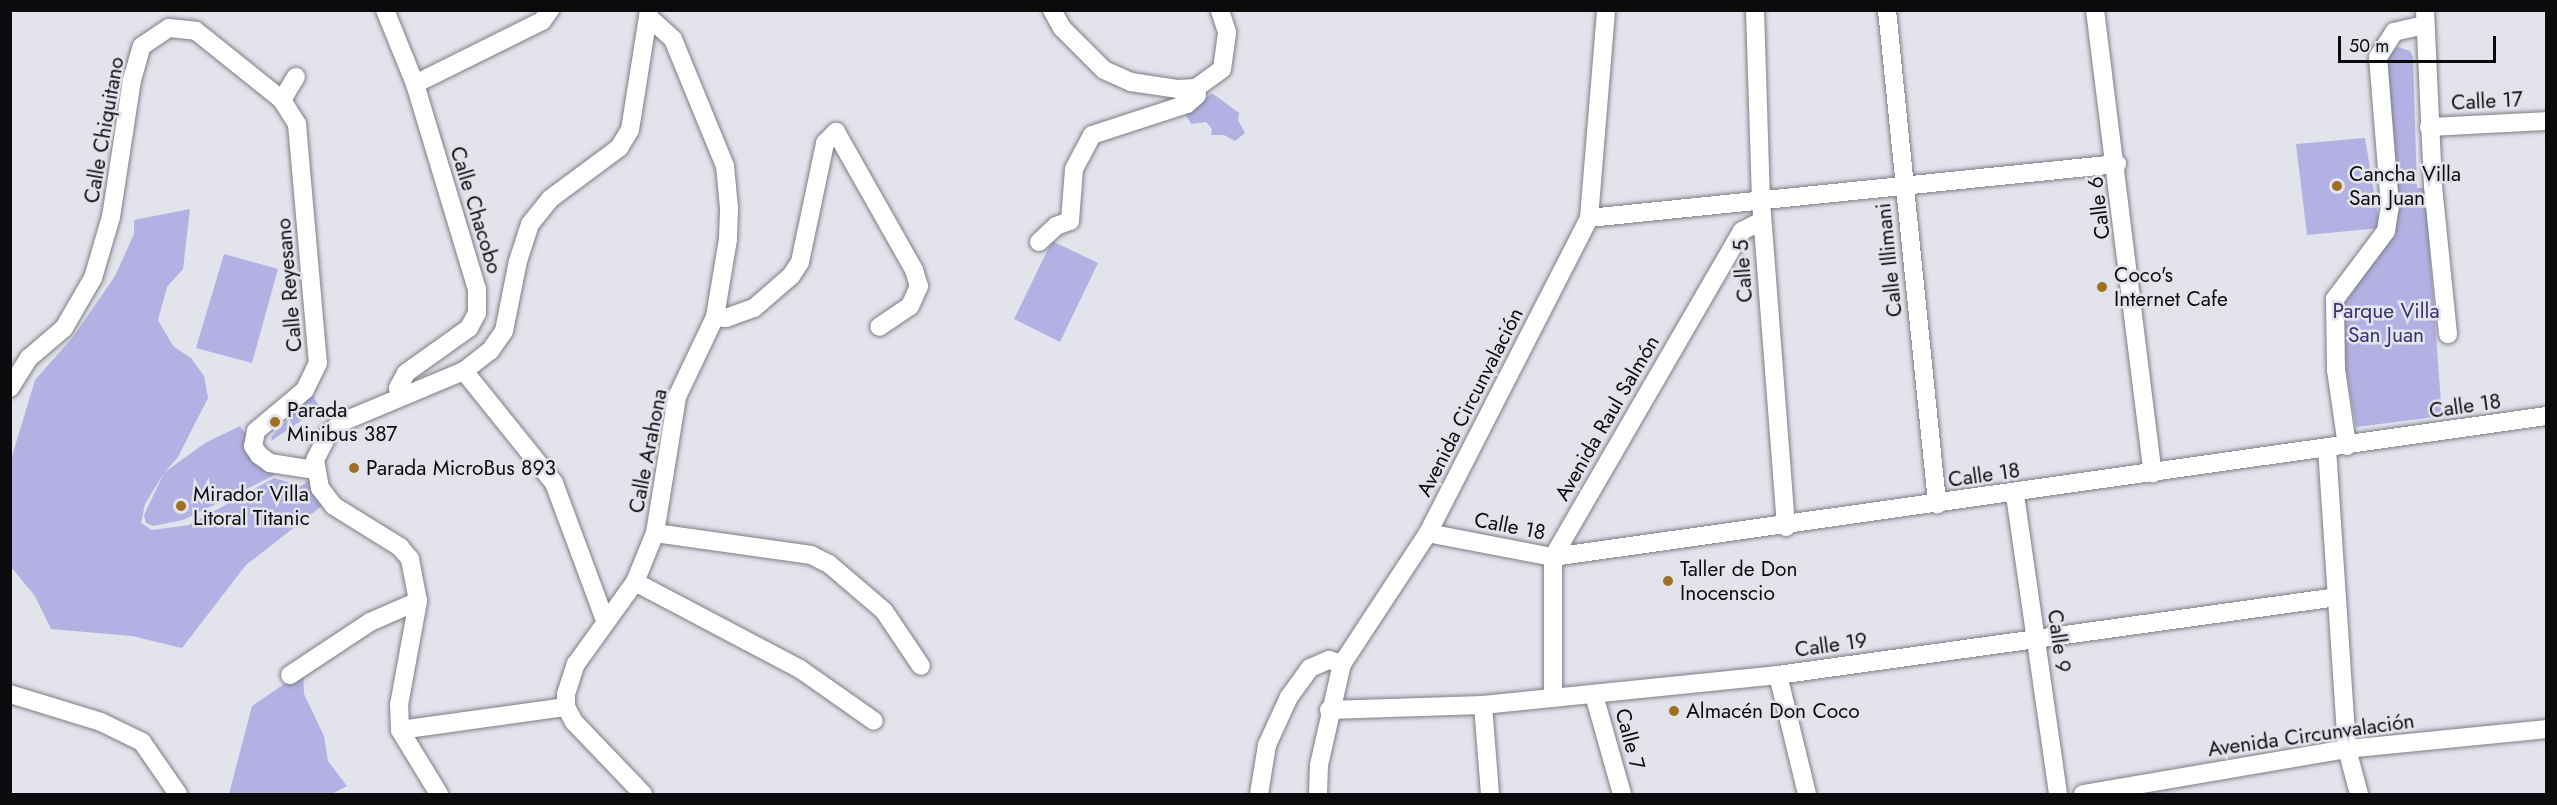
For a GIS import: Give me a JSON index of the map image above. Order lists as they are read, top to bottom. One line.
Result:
{"streets":{"street":["Calle 17","Calle Chiquitano","Calle 6","Calle Chacobo","Calle Illimani","Calle 5","Calle Reyesano","Avenida Circunvalación","Calle 18","Avenida Raul Salmón","Calle Arahona","Calle 9","Calle 19","Calle 7"]},"crossings":[["Calle Chiquitano","Calle Reyesano"],["Calle 6","Calle 18"],["Calle Illimani","Calle 18"],["Calle 5","Calle 18"],["Calle 5","Avenida Raul Salmón"],["Avenida Circunvalación","Calle 18"],["Avenida Circunvalación","Calle 19"],["Calle 18","Avenida Raul Salmón"],["Calle 18","Calle 9"],["Calle 9","Calle 19"],["Calle 19","Calle 7"]],"parks":["Parque Villa San Juan"],"places":["Cancha Villa San Juan","Coco's Internet Cafe","Parada Minibus 387","Parada MicroBus 893","Mirador Villa Litoral Titanic","Taller de Don Inocenscio","Almacén Don Coco"],"scale_bar":"50 m"}
